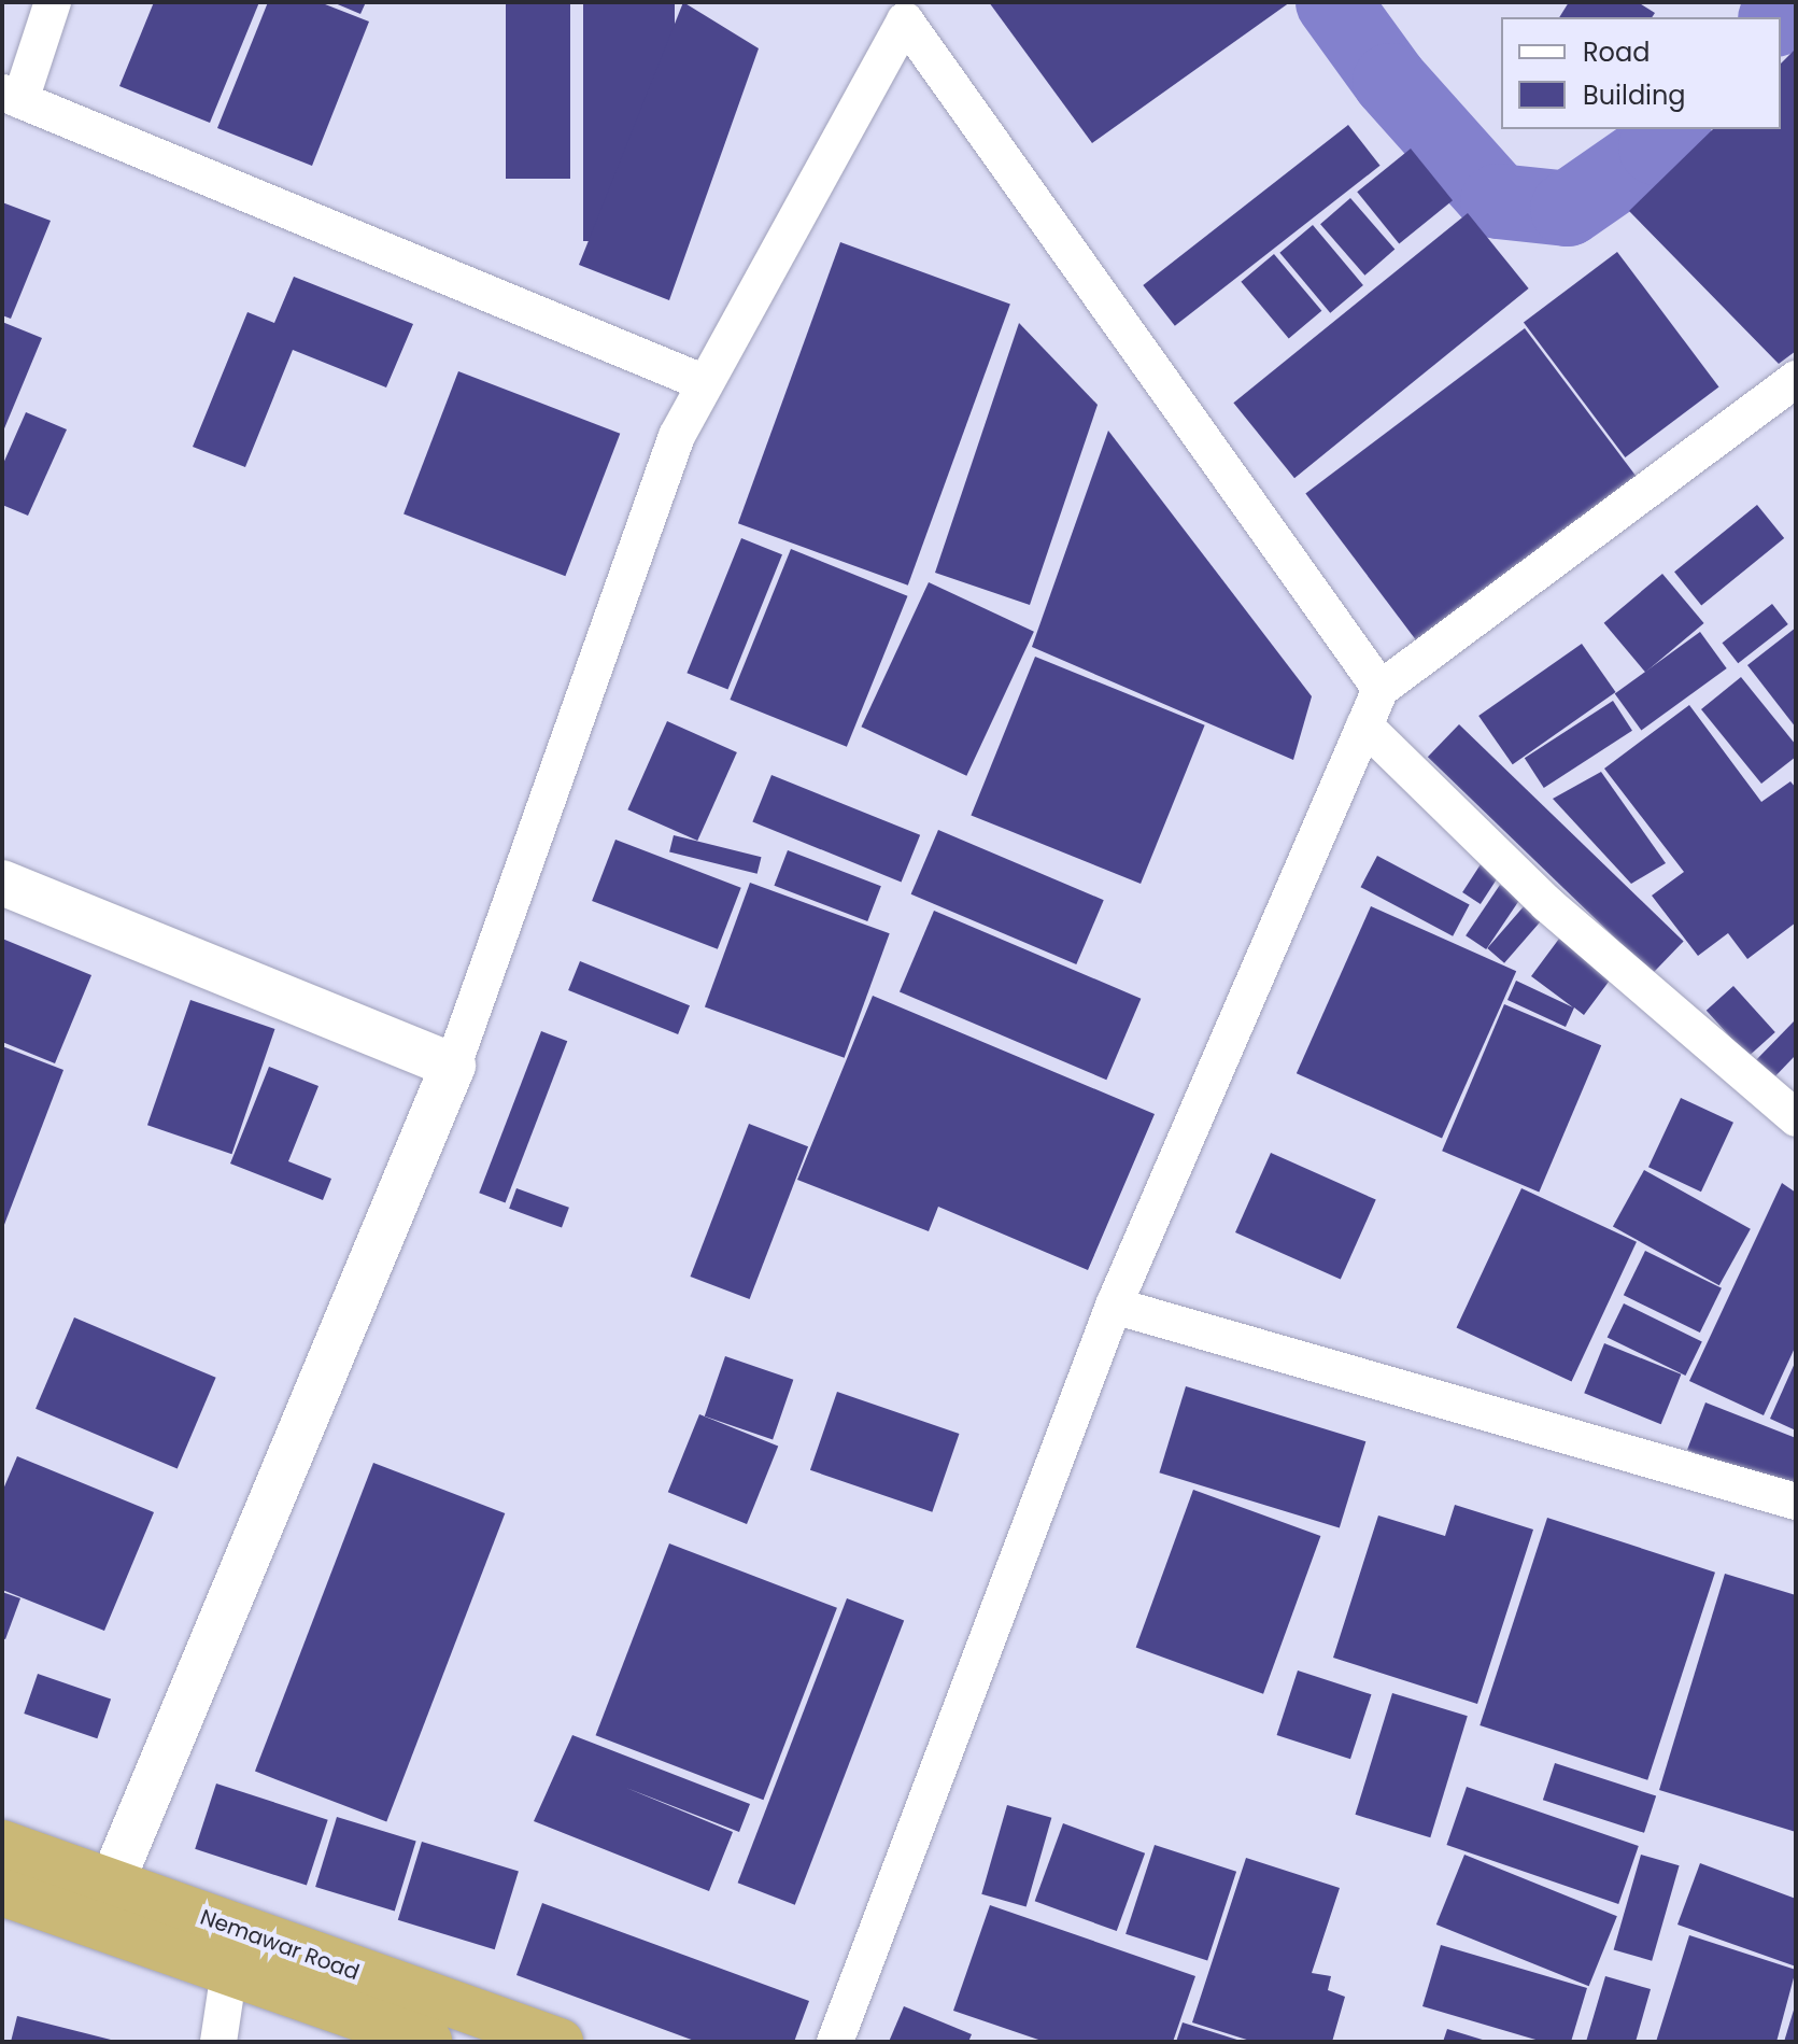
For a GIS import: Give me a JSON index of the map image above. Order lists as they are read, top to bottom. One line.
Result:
{"streets":{"highway":["Nemawar Road"]},"legend":["Road","Building"]}
